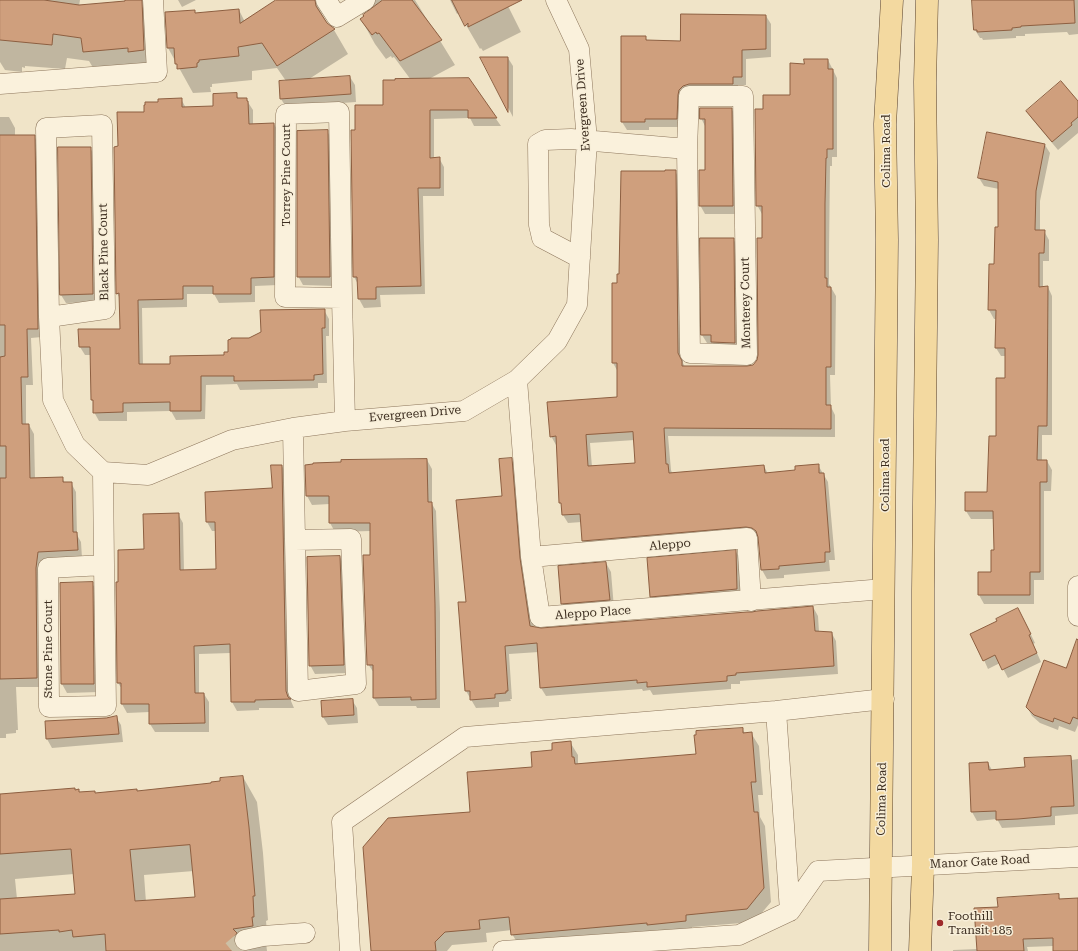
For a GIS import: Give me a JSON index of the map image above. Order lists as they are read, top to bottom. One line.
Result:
{"streets":{"main road":["Colima Road"],"street":["Evergreen Drive","Torrey Pine Court","Black Pine Court","Monterey Court","Aleppo","Aleppo Place","Stone Pine Court","Manor Gate Road"]},"crossings":[["Evergreen Drive","Torrey Pine Court"],["Evergreen Drive","Aleppo Place"],["Evergreen Drive","Stone Pine Court"],["Colima Road","Aleppo Place"],["Colima Road","Manor Gate Road"],["Aleppo","Aleppo Place"]],"places":["Foothill Transit 185"]}
